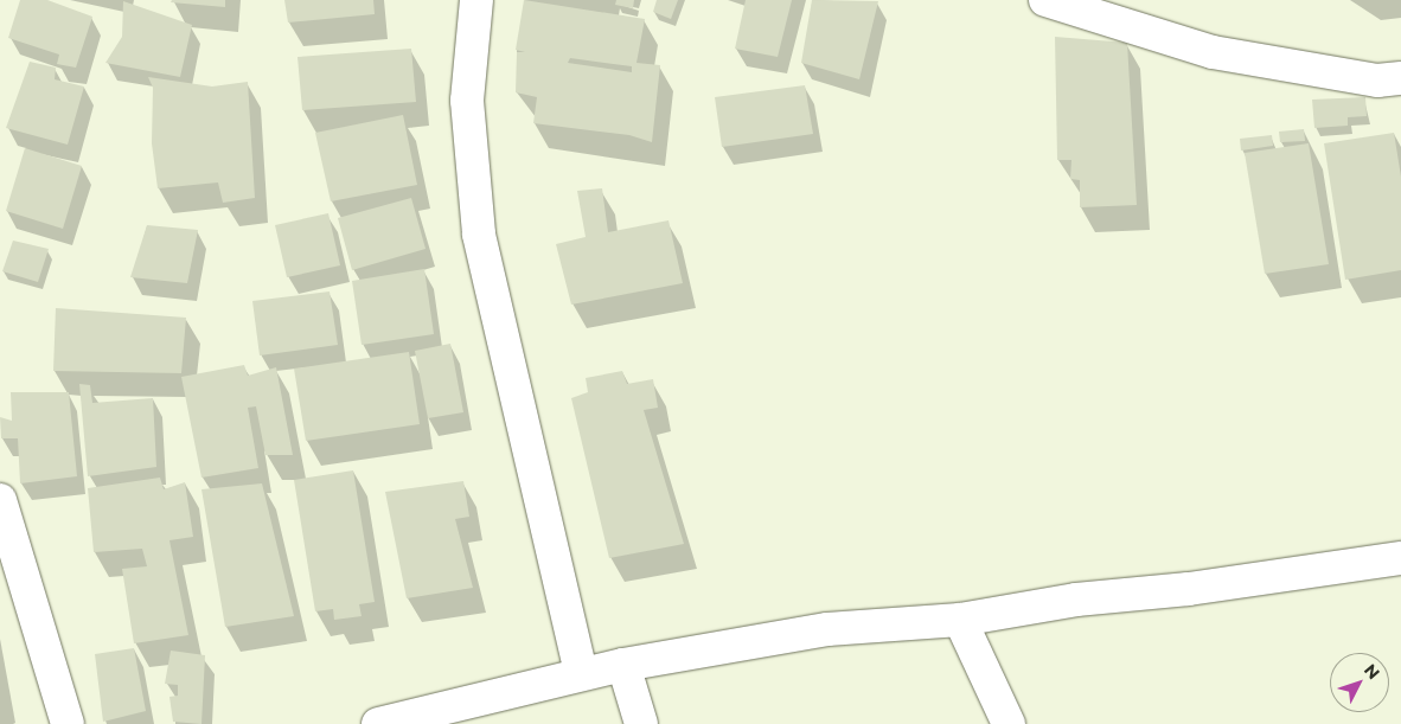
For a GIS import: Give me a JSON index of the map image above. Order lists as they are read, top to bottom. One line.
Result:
{"north":"top right"}
